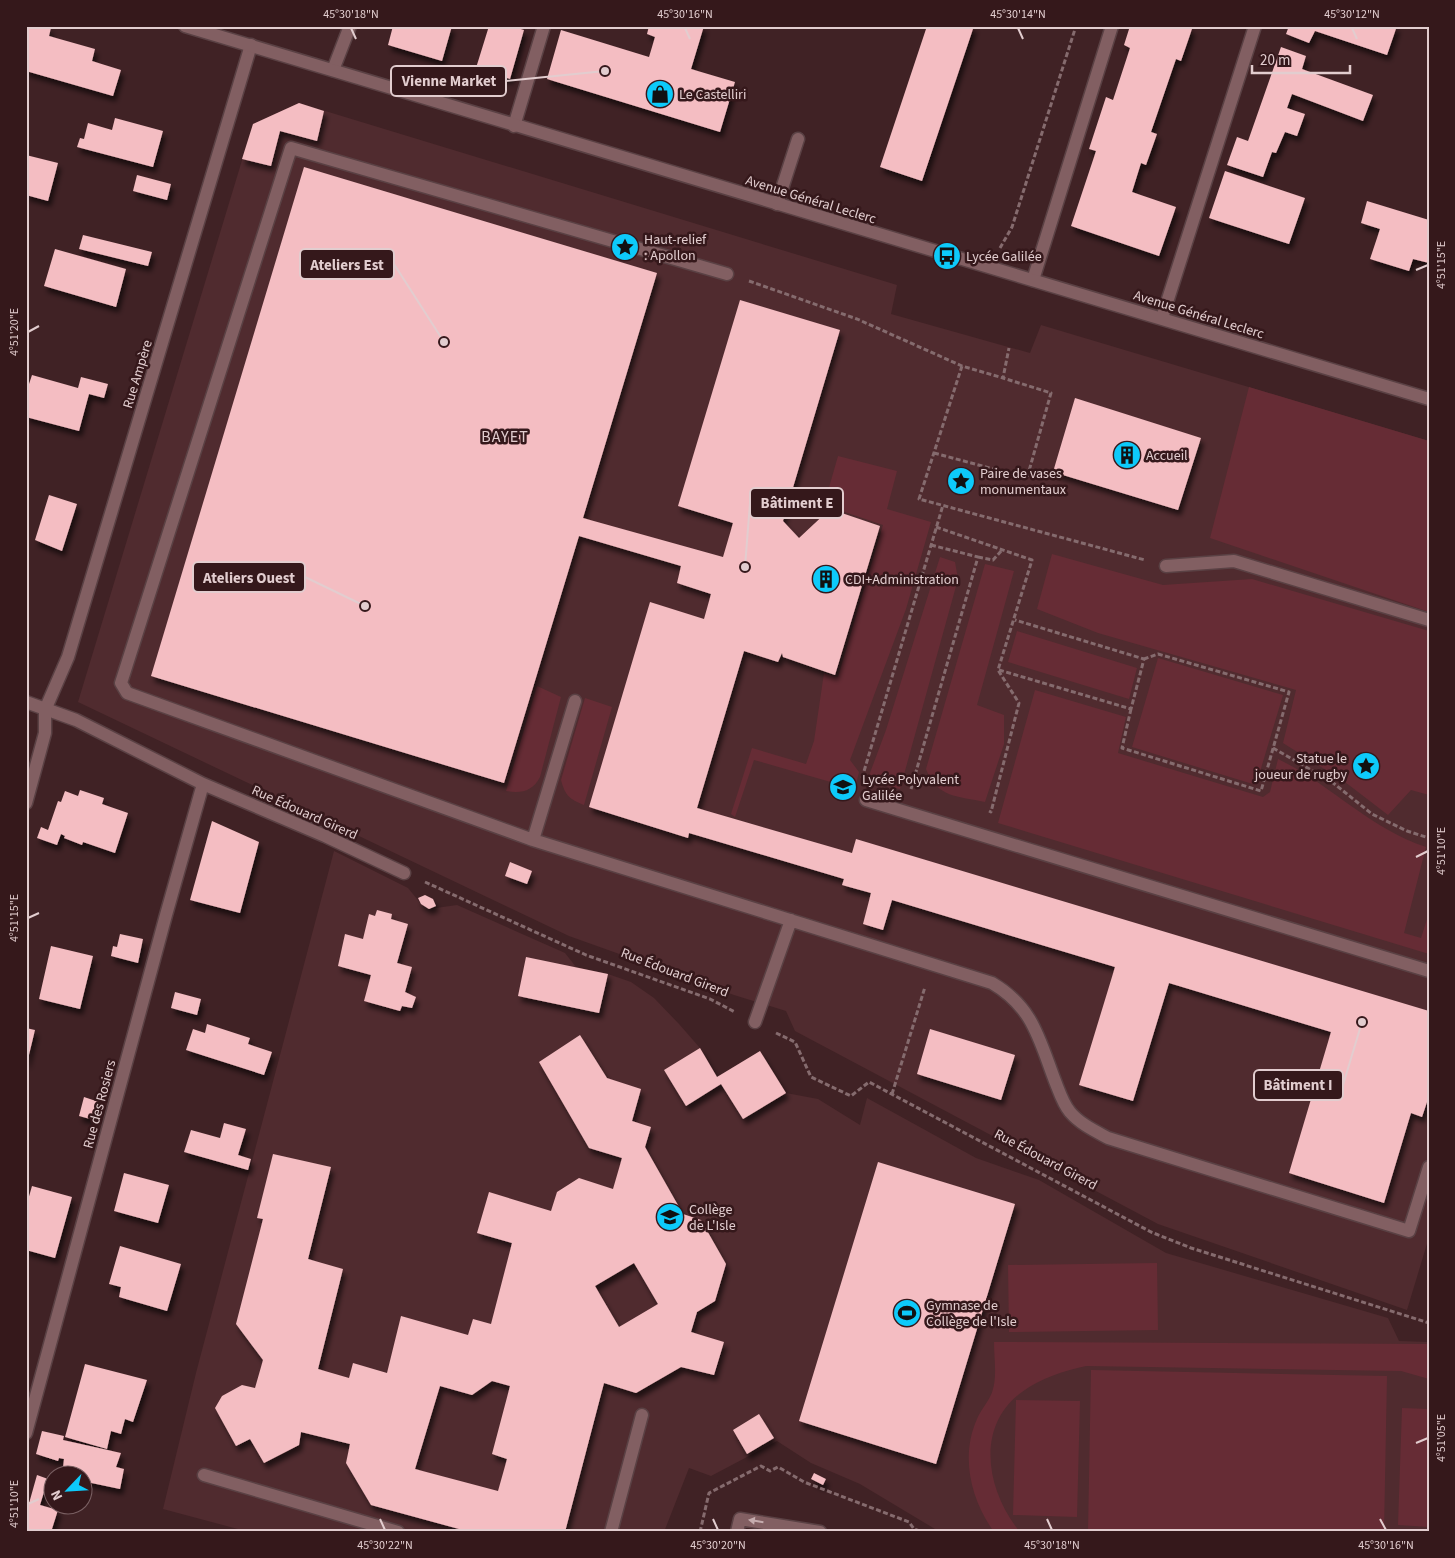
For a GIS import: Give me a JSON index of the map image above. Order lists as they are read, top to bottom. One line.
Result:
{"streets":{"street":["Avenue Général Leclerc","Rue Ampère","Rue Édouard Girerd","Rue des Rosiers"]},"crossings":[["Avenue Général Leclerc","Rue Ampère"],["Rue Ampère","Rue Édouard Girerd"],["Rue Édouard Girerd","Rue des Rosiers"]],"districts":["BAYET"],"places":{"other":["Vienne Market","Ateliers Est","Bâtiment E","Ateliers Ouest","Bâtiment I"],"shop":["Le Castelliri"],"place":["Haut-relief : Apollon","Paire de vases monumentaux","Statue le joueur de rugby"],"bus stop":["Lycée Galilée"],"building":["Accueil","CDI+Administration"],"school or university":["Lycée Polyvalent Galilée","Collège de L'Isle"],"sports":["Gymnase de Collège de l'Isle"]},"scale_bar":"20 m","north":"bottom left","coordinates":["45°30'18\"N","45°30'16\"N","45°30'14\"N","45°30'12\"N","4°51'15\"E","4°51'20\"E","4°51'10\"E","4°51'05\"E","45°30'22\"N","45°30'20\"N"]}
